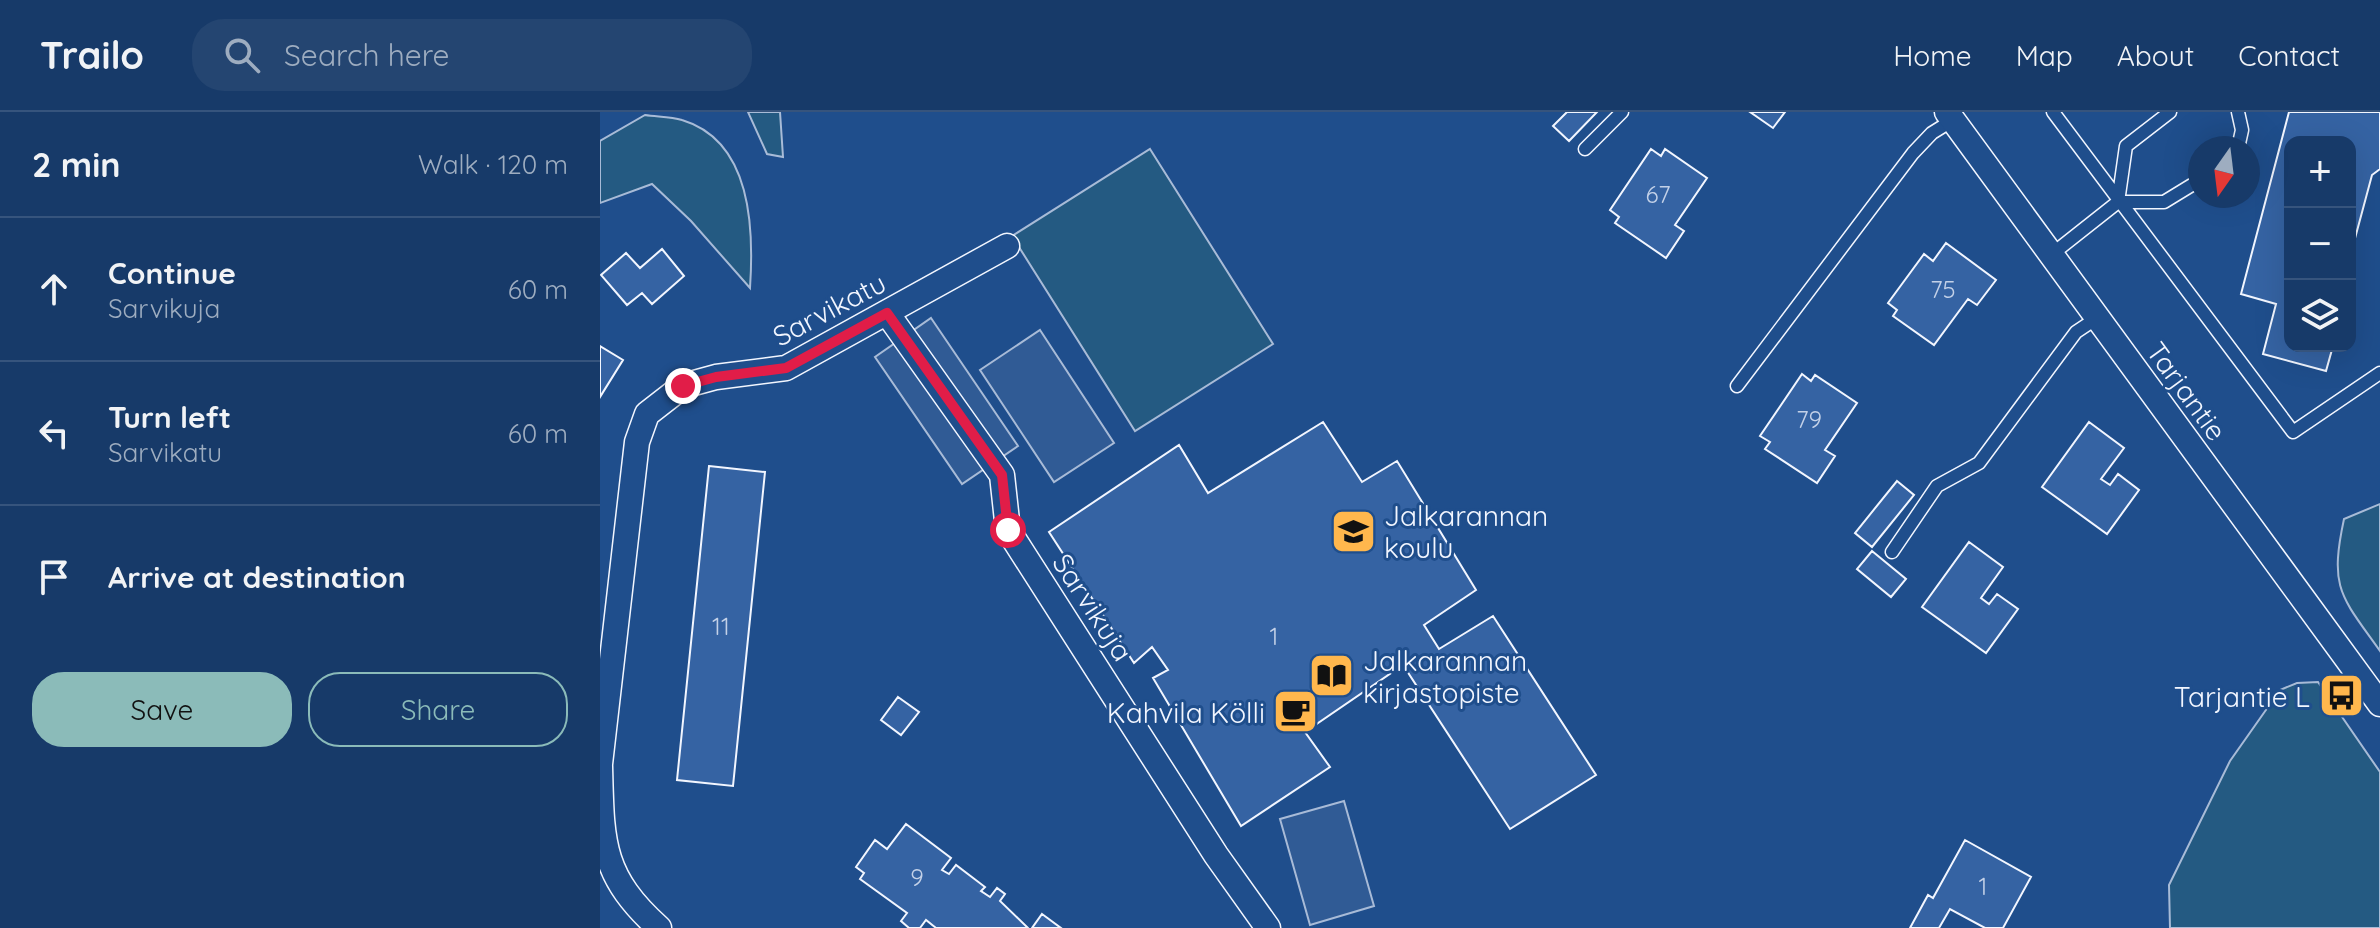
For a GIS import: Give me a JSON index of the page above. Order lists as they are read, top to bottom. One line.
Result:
{"streets":{"street":["Sarvikatu","Tarjantie","Sarvikuja"]},"crossings":[["Sarvikatu","Sarvikuja"]],"places":{"school or university":["Jalkarannan koulu"],"library":["Jalkarannan kirjastopiste"],"bus stop":["Tarjantie L"],"cafe":["Kahvila Kölli"]},"house_numbers":["67","75","79","11","1","9","1"],"north":"bottom","page":{"header":"Trailo","search":"Search here","nav":["Home","Map","About","Contact"],"heading":["2 min","Walk · 120 m"],"map_buttons":["+","−"],"list":[["Continue","Sarvikuja","60 m"],["Turn left","Sarvikatu","60 m"],"Arrive at destination"],"buttons":["Save","Share"]}}
